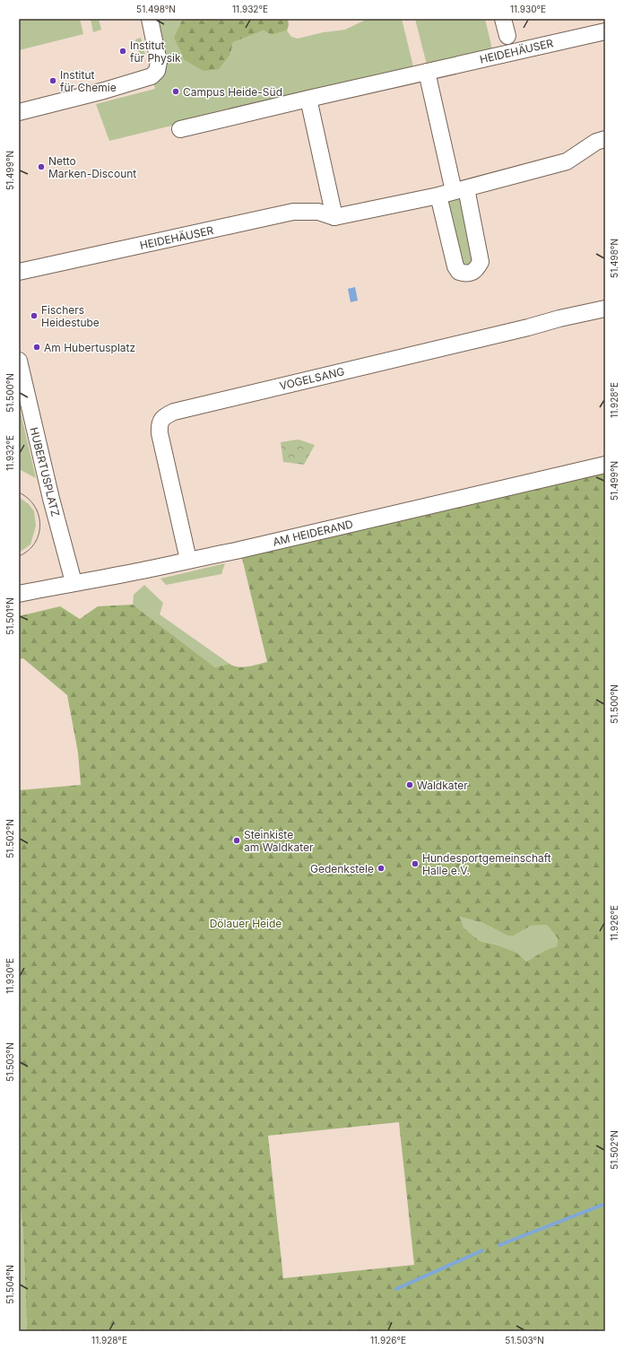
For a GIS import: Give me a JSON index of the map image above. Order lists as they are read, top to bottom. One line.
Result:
{"streets":{"street":["HEIDEHÄUSER","VOGELSANG","HUBERTUSPLATZ","AM HEIDERAND"]},"crossings":[["VOGELSANG","AM HEIDERAND"],["HUBERTUSPLATZ","AM HEIDERAND"]],"parks":["Dölauer Heide"],"places":["Institut für Physik","Institut für Chemie","Campus Heide-Süd","Netto Marken-Discount","Fischers Heidestube","Am Hubertusplatz","Waldkater","Steinkiste am Waldkater","Hundesportgemeinschaft Halle e.V.","Gedenkstele"],"coordinates":["51.498°N","11.932°E","11.930°E","51.499°N","51.500°N","11.928°E","51.501°N","51.502°N","11.926°E","51.503°N","51.504°N"]}
